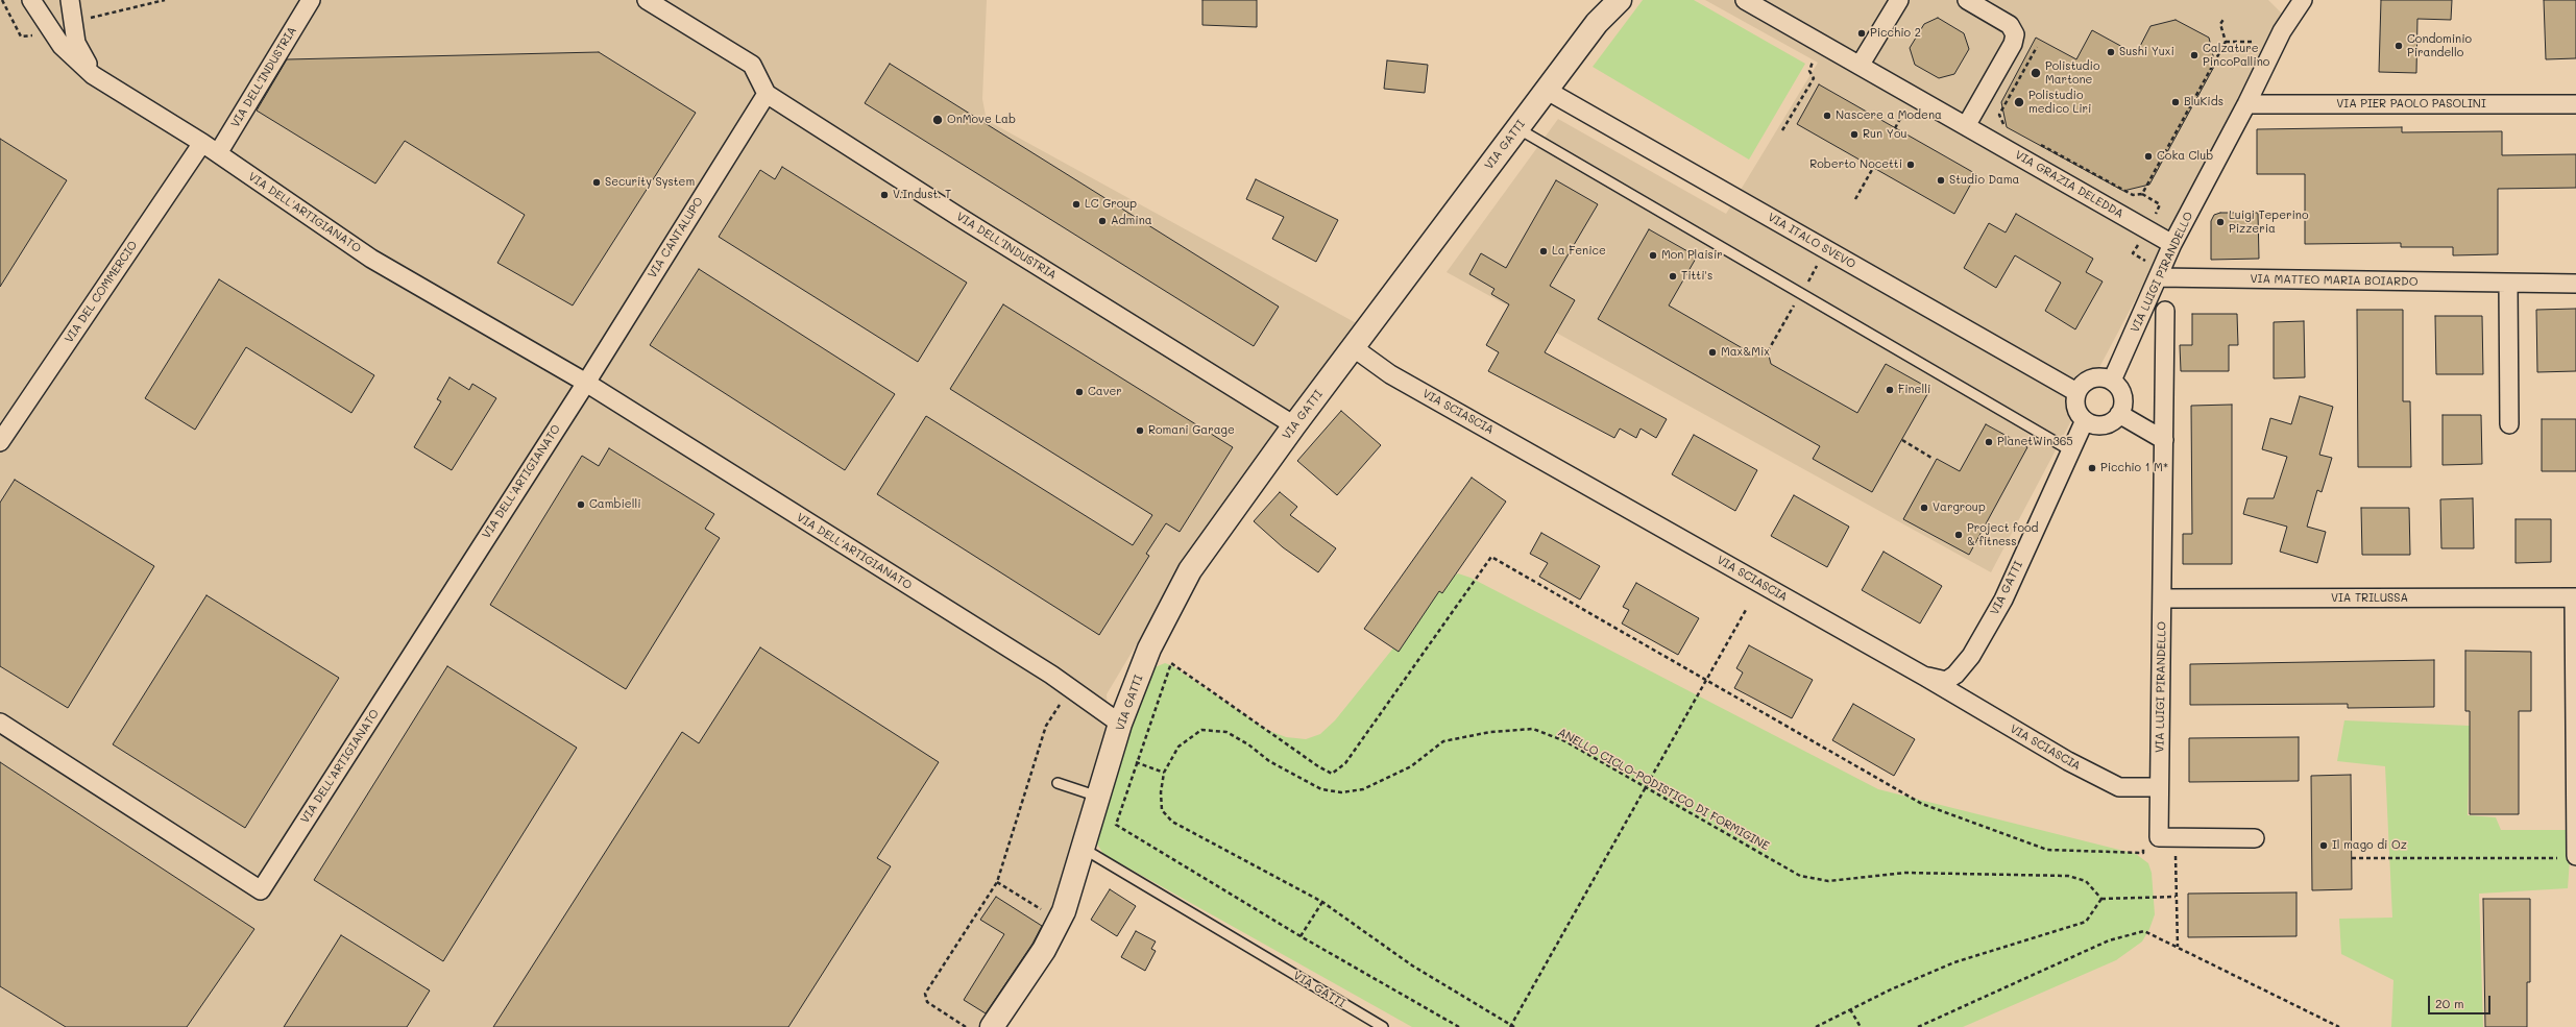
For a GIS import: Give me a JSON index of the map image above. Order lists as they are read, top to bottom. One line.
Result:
{"streets":{"street":["VIA DELL'INDUSTRIA","VIA PIER PAOLO PASOLINI","VIA GATTI","VIA GRAZIA DELEDDA","VIA DELL'ARTIGIANATO","VIA CANTALUPO","VIA ITALO SVEVO","VIA LUIGI PIRANDELLO","VIA MATTEO MARIA BOIARDO","VIA DEL COMMERCIO","VIA SCIASCIA","VIA TRILUSSA"],"path":["ANELLO CICLO-PODISTICO DI FORMIGINE"]},"crossings":[["VIA DELL'INDUSTRIA","VIA GATTI"],["VIA DELL'INDUSTRIA","VIA DELL'ARTIGIANATO"],["VIA DELL'INDUSTRIA","VIA CANTALUPO"],["VIA PIER PAOLO PASOLINI","VIA LUIGI PIRANDELLO"],["VIA GATTI","VIA DELL'ARTIGIANATO"],["VIA GATTI","VIA ITALO SVEVO"],["VIA GATTI","VIA LUIGI PIRANDELLO"],["VIA GATTI","VIA SCIASCIA"],["VIA GRAZIA DELEDDA","VIA LUIGI PIRANDELLO"],["VIA DELL'ARTIGIANATO","VIA CANTALUPO"],["VIA DELL'ARTIGIANATO","VIA DEL COMMERCIO"],["VIA ITALO SVEVO","VIA LUIGI PIRANDELLO"],["VIA LUIGI PIRANDELLO","VIA MATTEO MARIA BOIARDO"],["VIA LUIGI PIRANDELLO","VIA SCIASCIA"],["VIA LUIGI PIRANDELLO","VIA TRILUSSA"]],"places":["Picchio 2","Condominio Pirandello","Sushi Yuxi","Calzature PincoPallino","Polistudio Martone","Polistudio medico Liri","BluKids","Nascere a Modena","OnMove Lab","Run You","Coka Club","Roberto Nocetti","Studio Dama","Security System","V.Indust. T","LC Group","Admina","Luigi Teperino Pizzeria","La Fenice","Mon Plaisir","Titti's","Max&Mix","Finelli","Caver","Romani Garage","PlanetWin365","Picchio 1 M*","Cambielli","Vargroup","Project food & fitness","Il mago di Oz"],"scale_bar":"20 m"}
